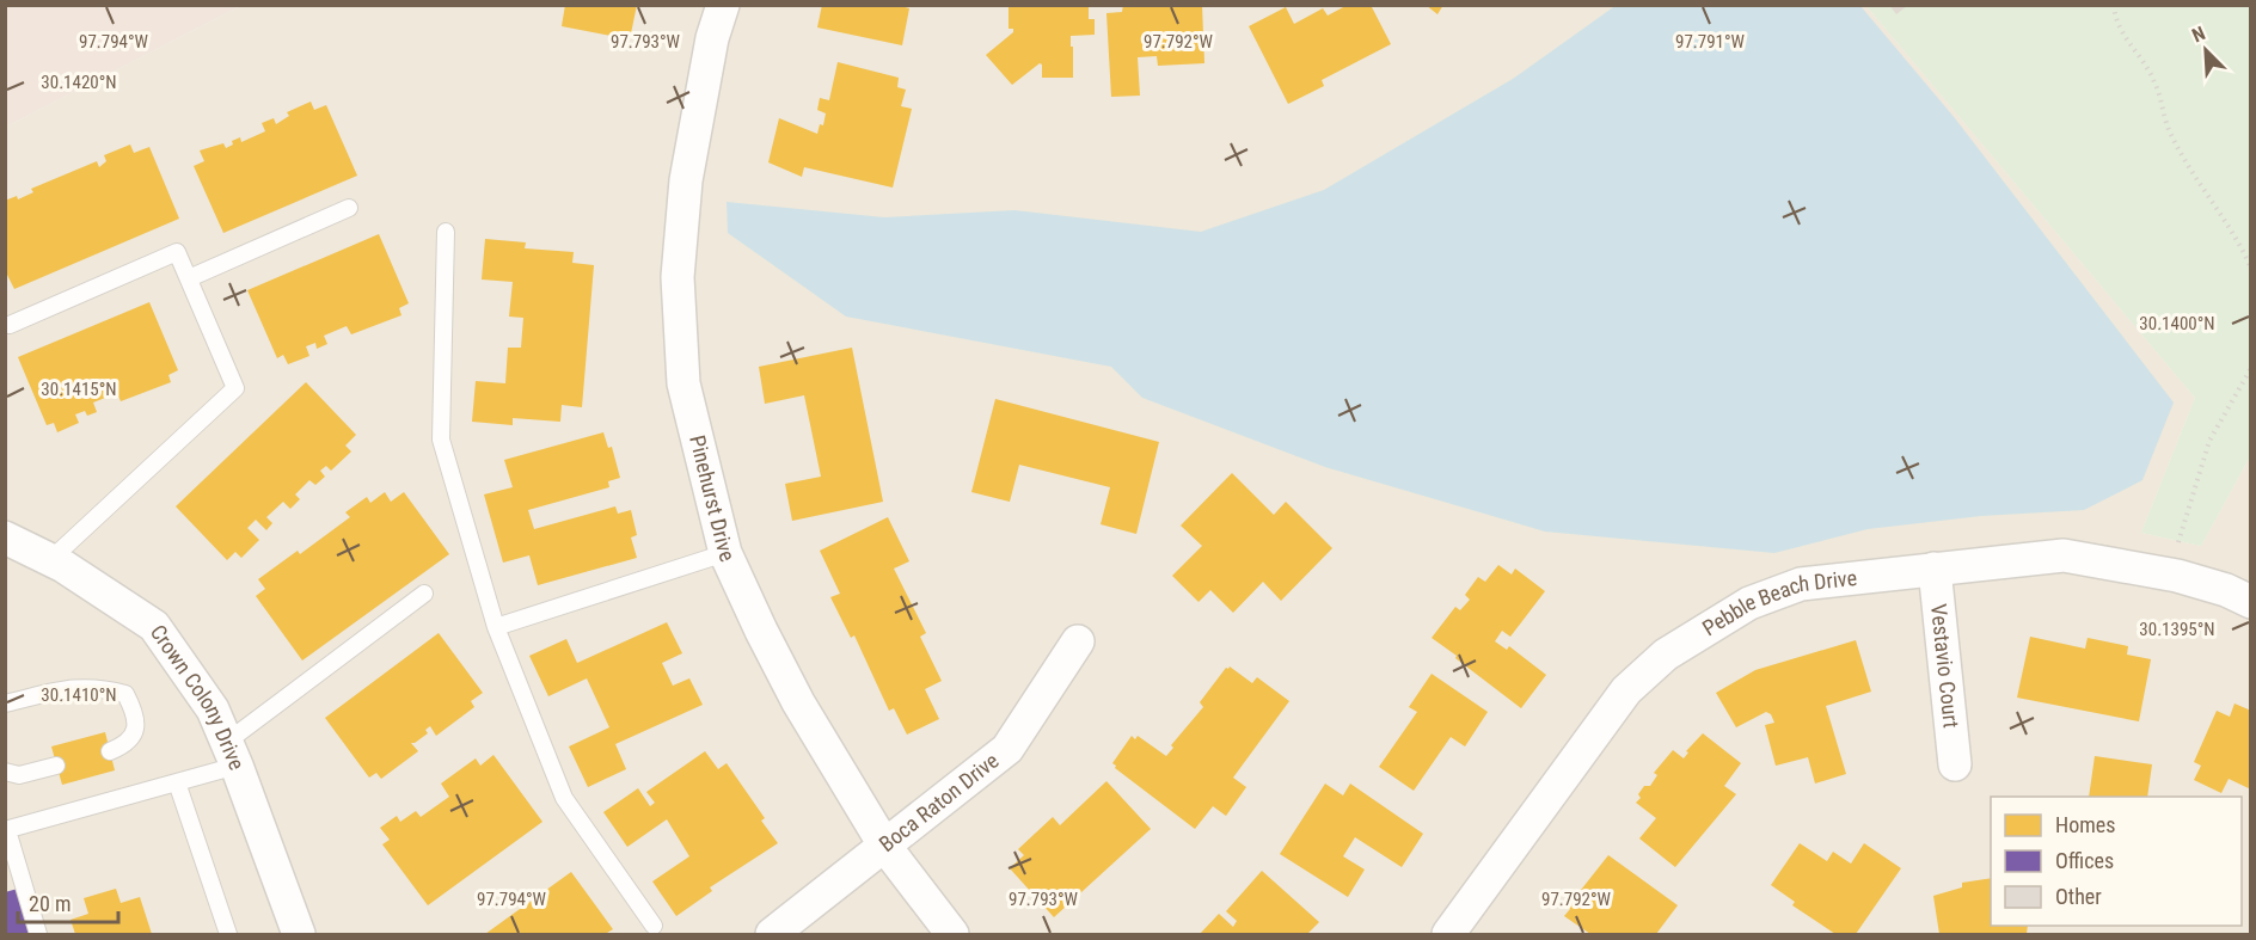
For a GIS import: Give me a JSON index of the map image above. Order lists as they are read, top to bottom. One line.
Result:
{"streets":{"street":["Pinehurst Drive","Pebble Beach Drive","Vestavio Court","Crown Colony Drive","Boca Raton Drive"]},"crossings":[["Pinehurst Drive","Boca Raton Drive"],["Pebble Beach Drive","Vestavio Court"]],"legend":["Homes","Offices","Other"],"scale_bar":"20 m","north":"top left","coordinates":["97.794°W","97.793°W","97.792°W","97.791°W","30.1420°N","30.1400°N","30.1415°N","30.1395°N","30.1410°N"]}
